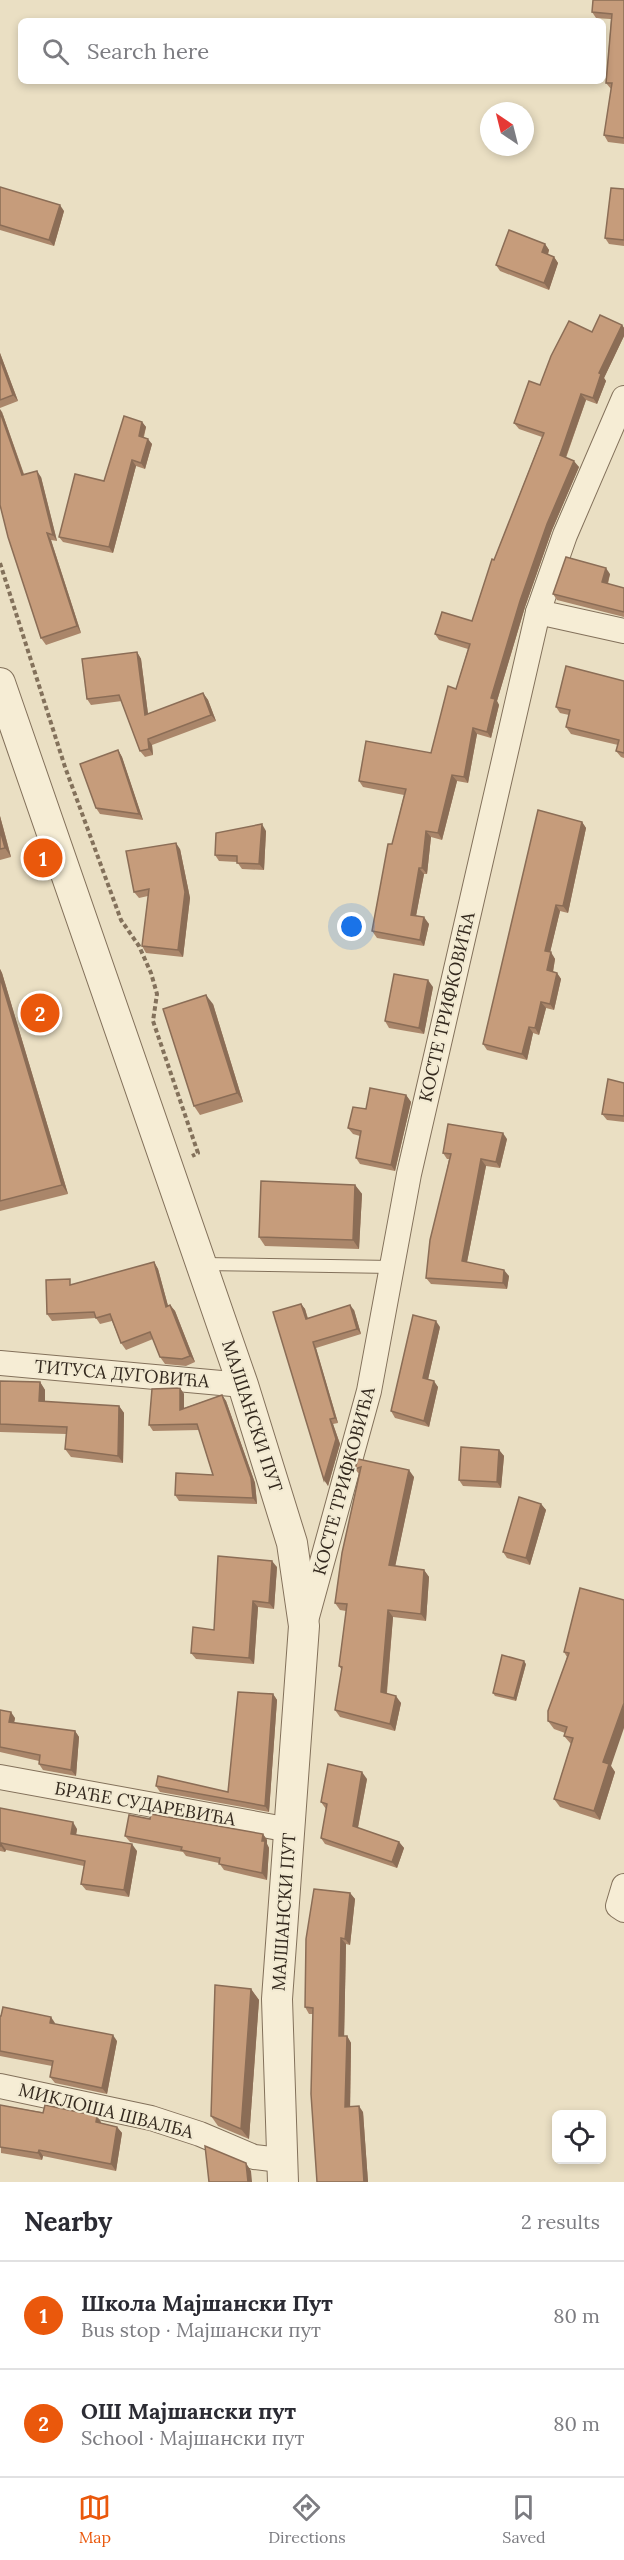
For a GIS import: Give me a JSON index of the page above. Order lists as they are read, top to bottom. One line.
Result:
{"streets":{"street":["КОСТЕ ТРИФКОВИЋА","ТИТУСА ДУГОВИЋА","МАЈШАНСКИ ПУТ","БРАЋЕ СУДАРЕВИЋА","МИКЛОША ШВАЛБА"]},"crossings":[["КОСТЕ ТРИФКОВИЋА","МАЈШАНСКИ ПУТ"],["ТИТУСА ДУГОВИЋА","МАЈШАНСКИ ПУТ"],["МАЈШАНСКИ ПУТ","БРАЋЕ СУДАРЕВИЋА"],["МАЈШАНСКИ ПУТ","МИКЛОША ШВАЛБА"]],"north":"top left","page":{"search":"Search here","pins":["1","2"],"heading":["Nearby","2 results"],"list":[{"mark":"1","name":"Школа Мајшански Пут","note":"Bus stop · Мајшански пут","value":"80 m"},{"mark":"2","name":"ОШ Мајшански пут","note":"School · Мајшански пут","value":"80 m"}],"nav":["Map","Directions","Saved"]}}
